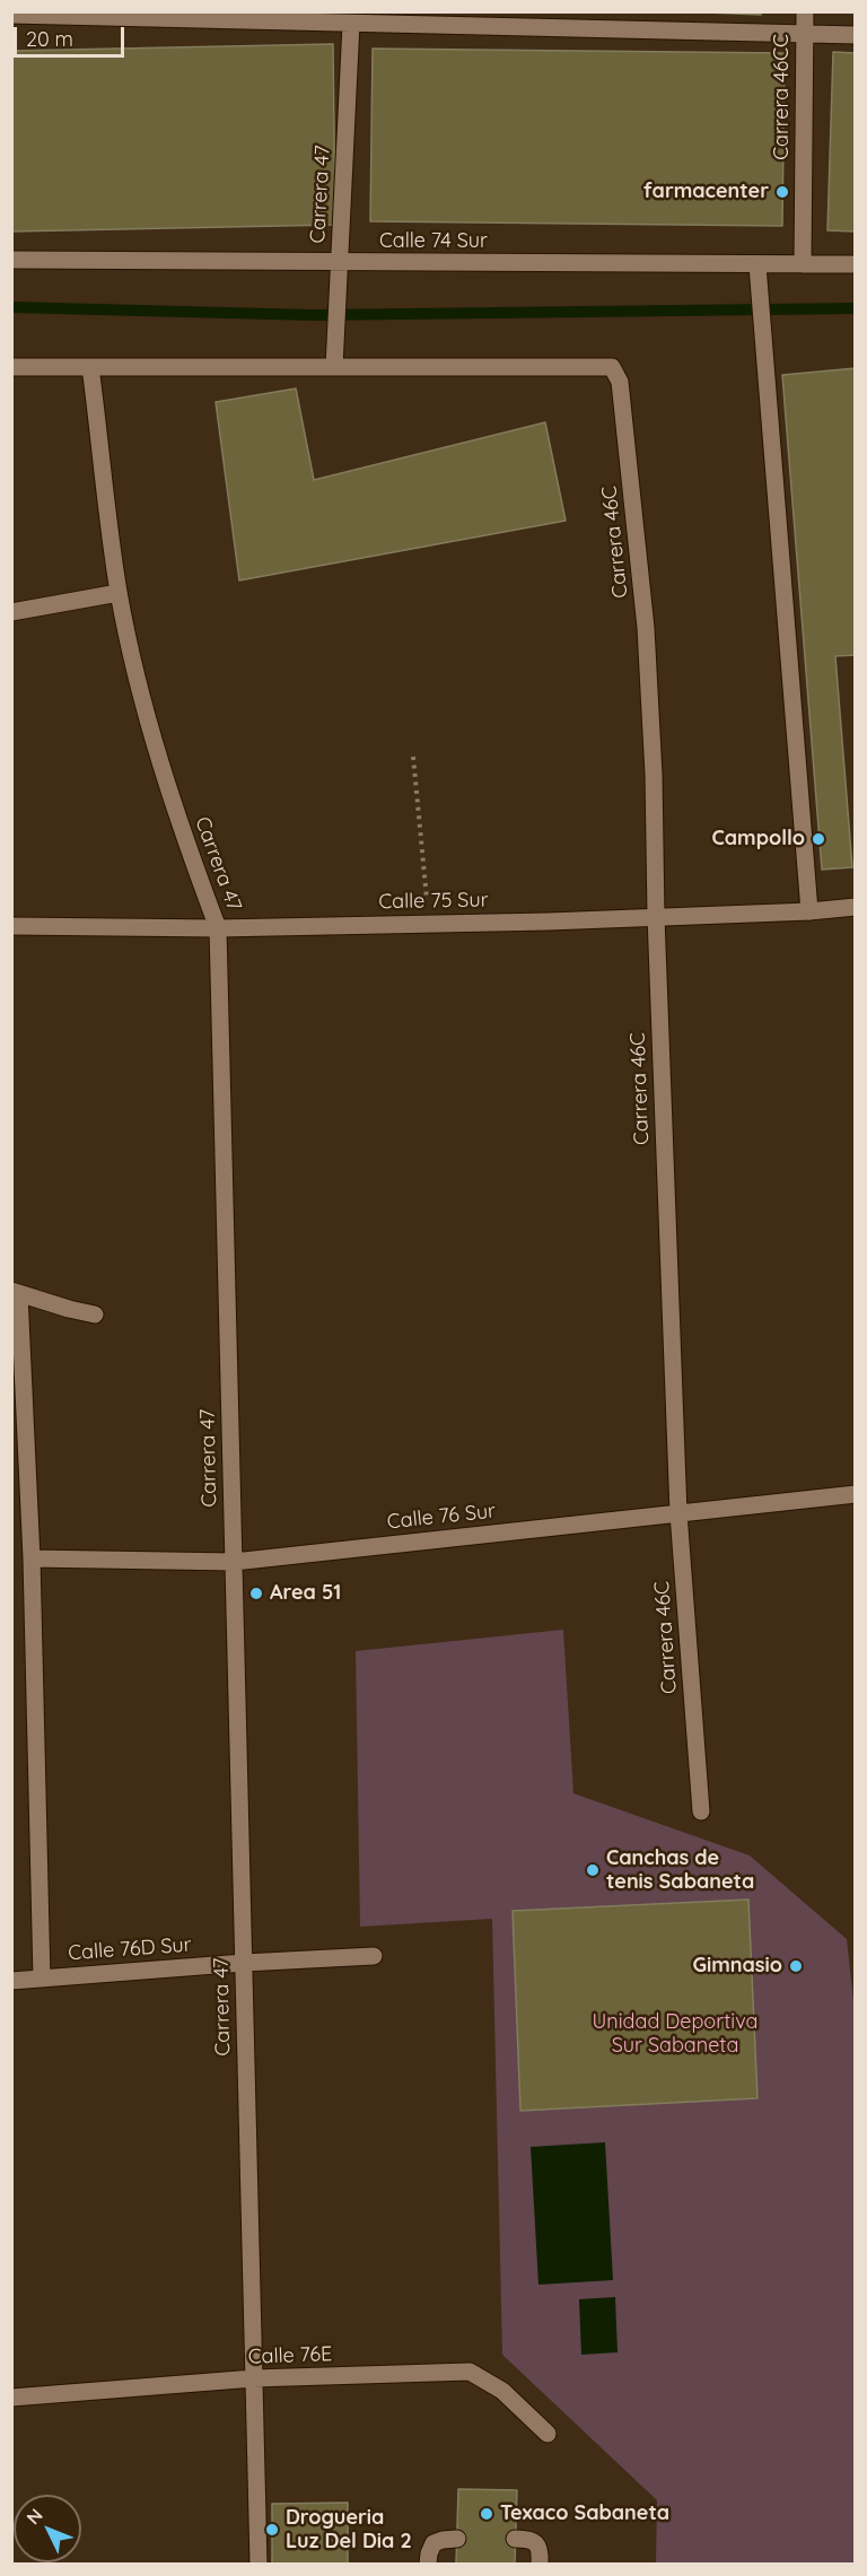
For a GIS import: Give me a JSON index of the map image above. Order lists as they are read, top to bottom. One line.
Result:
{"streets":{"street":["Carrera 46CC","Carrera 47","Calle 74 Sur","Carrera 46C","Calle 75 Sur","Calle 76 Sur","Calle 76D Sur","Calle 76E"]},"crossings":[["Carrera 46CC","Calle 74 Sur"],["Carrera 47","Calle 74 Sur"],["Carrera 47","Carrera 46C"],["Carrera 47","Calle 75 Sur"],["Carrera 47","Calle 76 Sur"],["Carrera 47","Calle 76D Sur"],["Carrera 47","Calle 76E"],["Carrera 46C","Calle 75 Sur"],["Carrera 46C","Calle 76 Sur"]],"parks":["Unidad Deportiva Sur Sabaneta"],"places":["farmacenter","Campollo","Area 51","Canchas de tenis Sabaneta","Gimnasio","Texaco Sabaneta","Drogueria Luz Del Dia 2"],"scale_bar":"20 m","north":"top left"}
